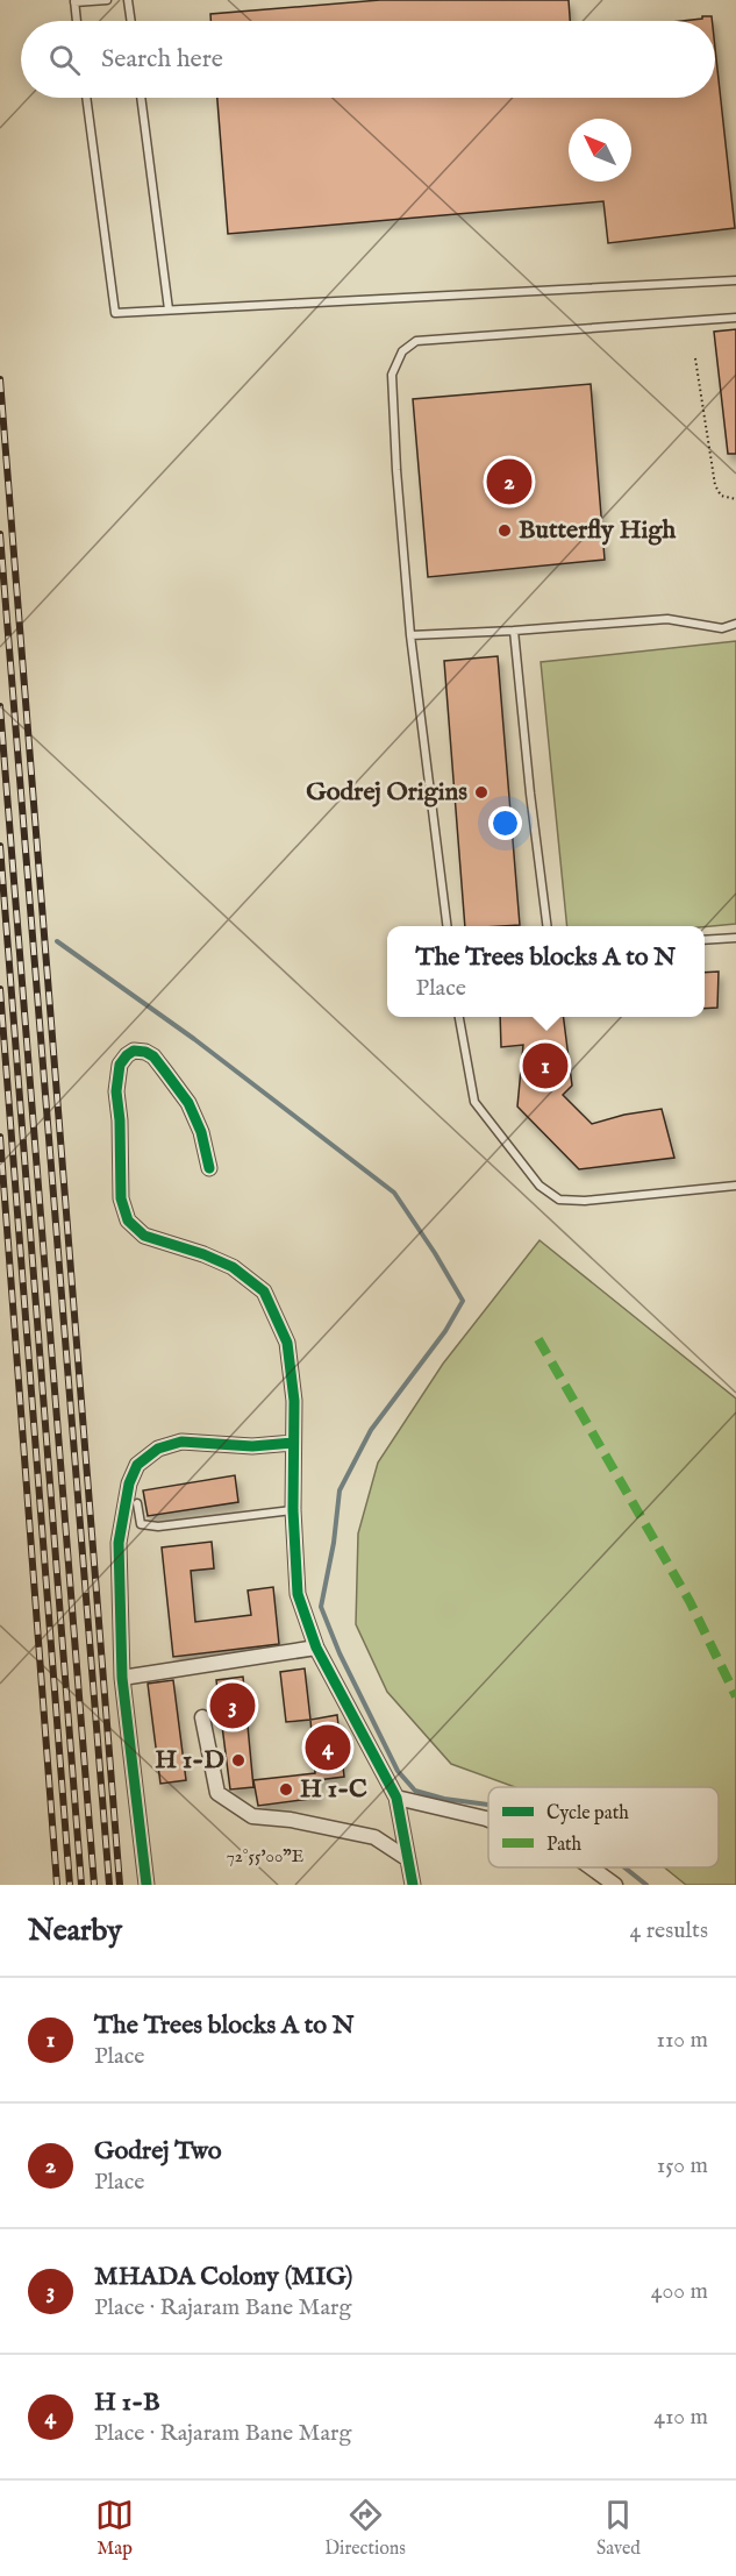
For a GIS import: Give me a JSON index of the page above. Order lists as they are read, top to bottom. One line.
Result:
{"places":["Butterfly High","Godrej Origins","H 1-D","H 1-C"],"legend":["Cycle path","Path"],"north":"top left","page":{"search":"Search here","pins":["2","1","3","4"],"popup":["The Trees blocks A to N","Place"],"heading":["Nearby","4 results"],"list":[{"mark":"1","name":"The Trees blocks A to N","note":"Place","value":"110 m"},{"mark":"2","name":"Godrej Two","note":"Place","value":"150 m"},{"mark":"3","name":"MHADA Colony (MIG)","note":"Place · Rajaram Bane Marg","value":"400 m"},{"mark":"4","name":"H 1-B","note":"Place · Rajaram Bane Marg","value":"410 m"}],"nav":["Map","Directions","Saved"]},"coordinates":["72°55'00\"E"]}
